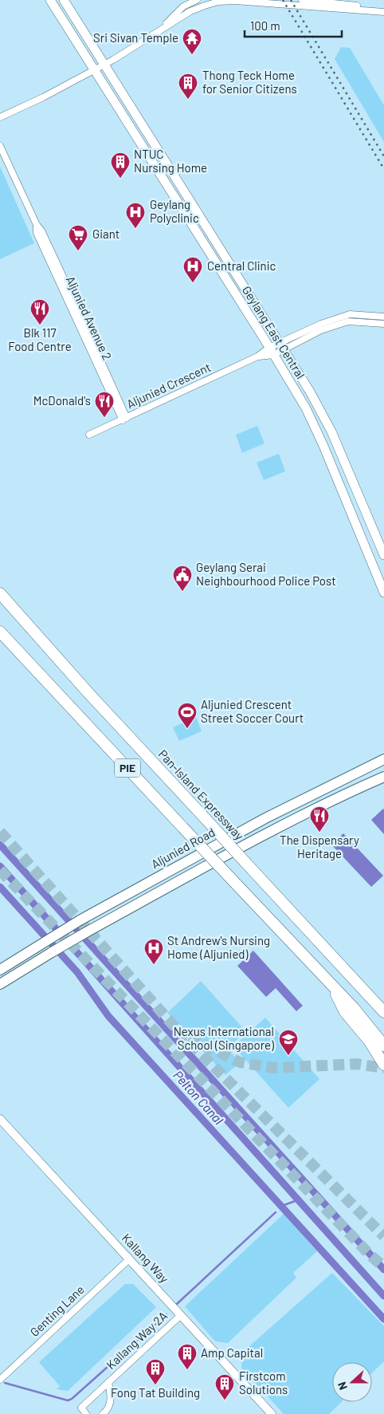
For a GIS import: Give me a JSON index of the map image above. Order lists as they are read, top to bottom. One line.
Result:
{"streets":{"highway":["PIE","Pan-Island Expressway"],"main road":["Geylang East Central","Aljunied Road"],"street":["Aljunied Avenue 2","Aljunied Crescent","Kallang Way","Genting Lane","Kallang Way 2A"]},"crossings":[["Aljunied Avenue 2","Aljunied Crescent"],["Geylang East Central","Aljunied Crescent"],["Kallang Way","Genting Lane"],["Kallang Way","Kallang Way 2A"]],"water":["Pelton Canal"],"places":{"temple":["Sri Sivan Temple"],"building":["Thong Teck Home for Senior Citizens","NTUC Nursing Home","Amp Capital","Fong Tat Building","Firstcom Solutions"],"hospital":["Geylang Polyclinic","Central Clinic","St Andrew's Nursing Home (Aljunied)"],"supermarket":["Giant"],"restaurant":["Blk 117 Food Centre","McDonald's","The Dispensary Heritage"],"public building":["Geylang Serai Neighbourhood Police Post"],"sports":["Aljunied Crescent Street Soccer Court"],"school or university":["Nexus International School (Singapore)"]},"scale_bar":"100 m","north":"left"}
